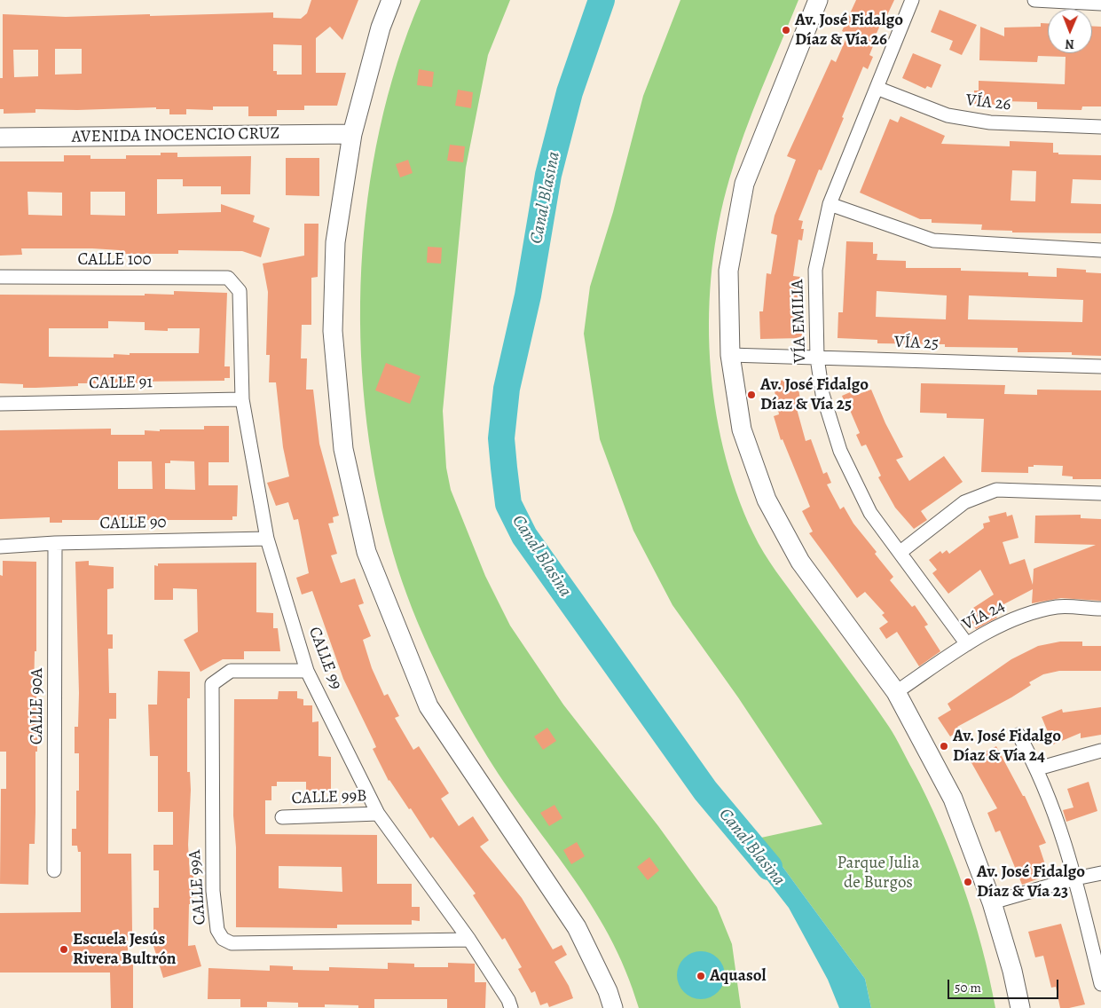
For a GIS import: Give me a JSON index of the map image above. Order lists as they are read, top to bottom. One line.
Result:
{"streets":{"street":["VÍA 26","AVENIDA INOCENCIO CRUZ","CALLE 100","VÍA EMILIA","VÍA 25","CALLE 91","CALLE 90","VÍA 24","CALLE 99","CALLE 90A","CALLE 99B","CALLE 99A"]},"crossings":[["VÍA 26","VÍA EMILIA"],["CALLE 100","CALLE 99"],["VÍA EMILIA","VÍA 25"],["VÍA EMILIA","VÍA 24"],["CALLE 91","CALLE 99"],["CALLE 90","CALLE 99"],["CALLE 90","CALLE 90A"],["CALLE 99","CALLE 99B"],["CALLE 99","CALLE 99A"]],"water":["Canal Blasina"],"parks":["Parque Julia de Burgos"],"places":["Av. José Fidalgo Díaz & Vía 26","Av. José Fidalgo Díaz & Vía 25","Av. José Fidalgo Díaz & Vía 24","Av. José Fidalgo Díaz & Vía 23","Escuela Jesús Rivera Bultrón","Aquasol"],"scale_bar":"50 m","north":"bottom"}
